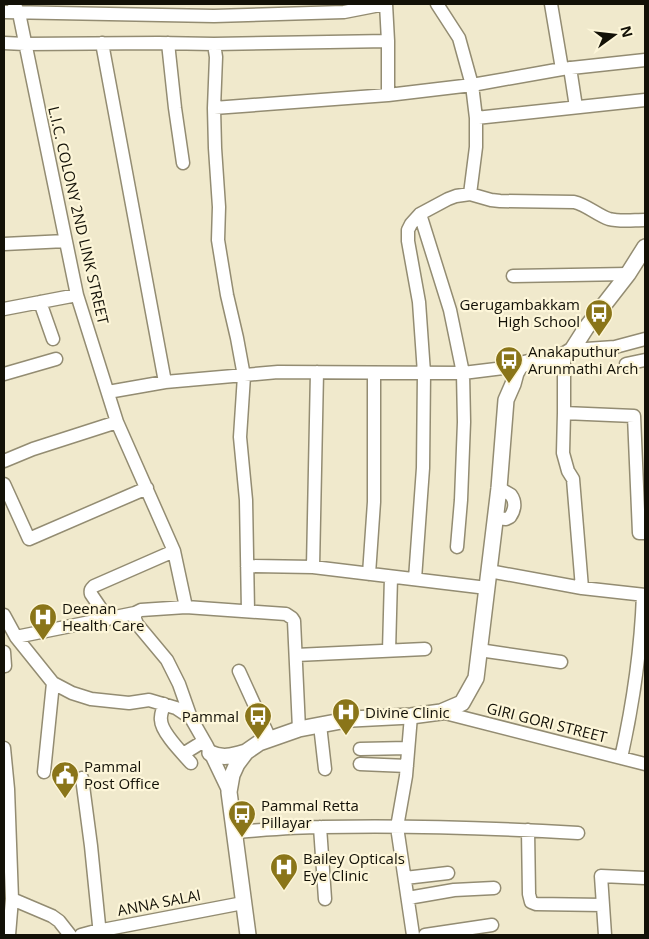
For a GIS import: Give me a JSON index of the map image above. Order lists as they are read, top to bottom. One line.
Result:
{"streets":{"street":["L.I.C. COLONY 2ND LINK STREET","GIRI GORI STREET","ANNA SALAI"]},"places":{"bus stop":["Gerugambakkam High School","Anakaputhur Arunmathi Arch","Pammal","Pammal Retta Pillayar"],"hospital":["Deenan Health Care","Divine Clinic","Bailey Opticals Eye Clinic"],"public building":["Pammal Post Office"]},"north":"right"}
